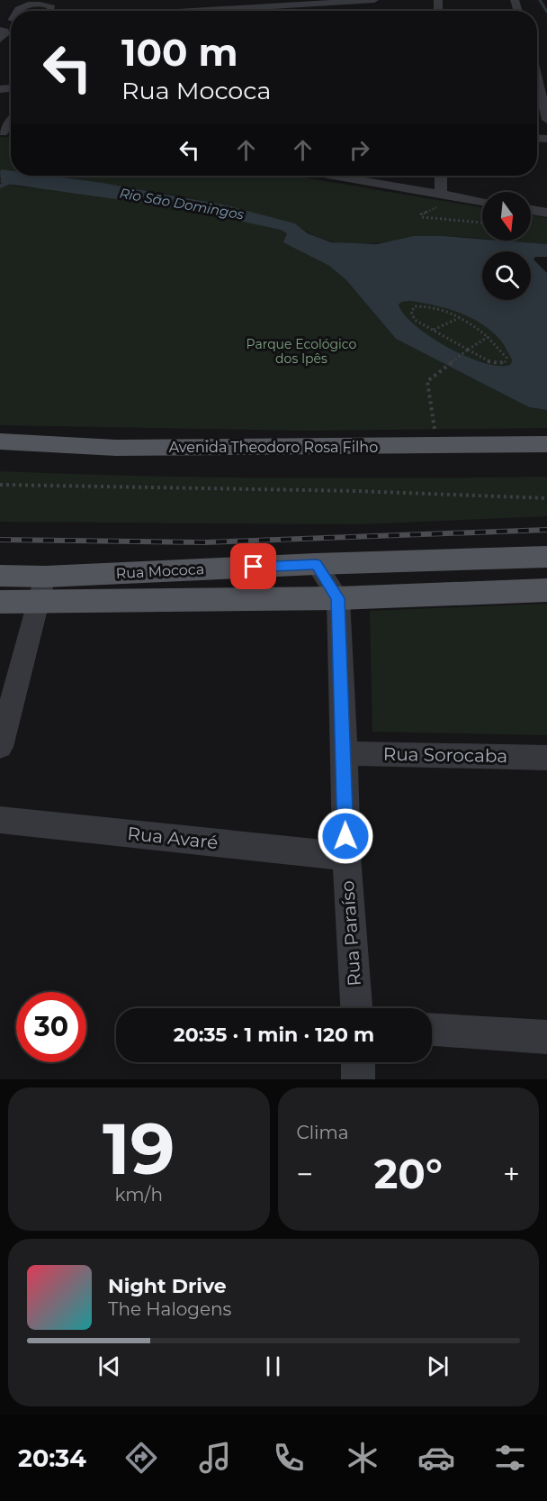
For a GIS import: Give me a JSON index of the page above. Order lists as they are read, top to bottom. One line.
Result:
{"streets":{"main road":["Avenida Theodoro Rosa Filho","Rua Mococa"],"street":["Rua Sorocaba","Rua Avaré","Rua Paraíso"]},"crossings":[["Rua Mococa","Rua Paraíso"],["Rua Sorocaba","Rua Paraíso"],["Rua Avaré","Rua Paraíso"]],"water":["Rio São Domingos"],"parks":["Parque Ecológico dos Ipês"],"north":"bottom","page":{"turn":["100 m","Rua Mococa"],"limit":"30","trip":"20:35 · 1 min · 120 m","tile":[["19","km/h"],"Clima"],"heat":["−","20°","+"],"song":["Night Drive","The Halogens"],"tabs":"20:34"}}
